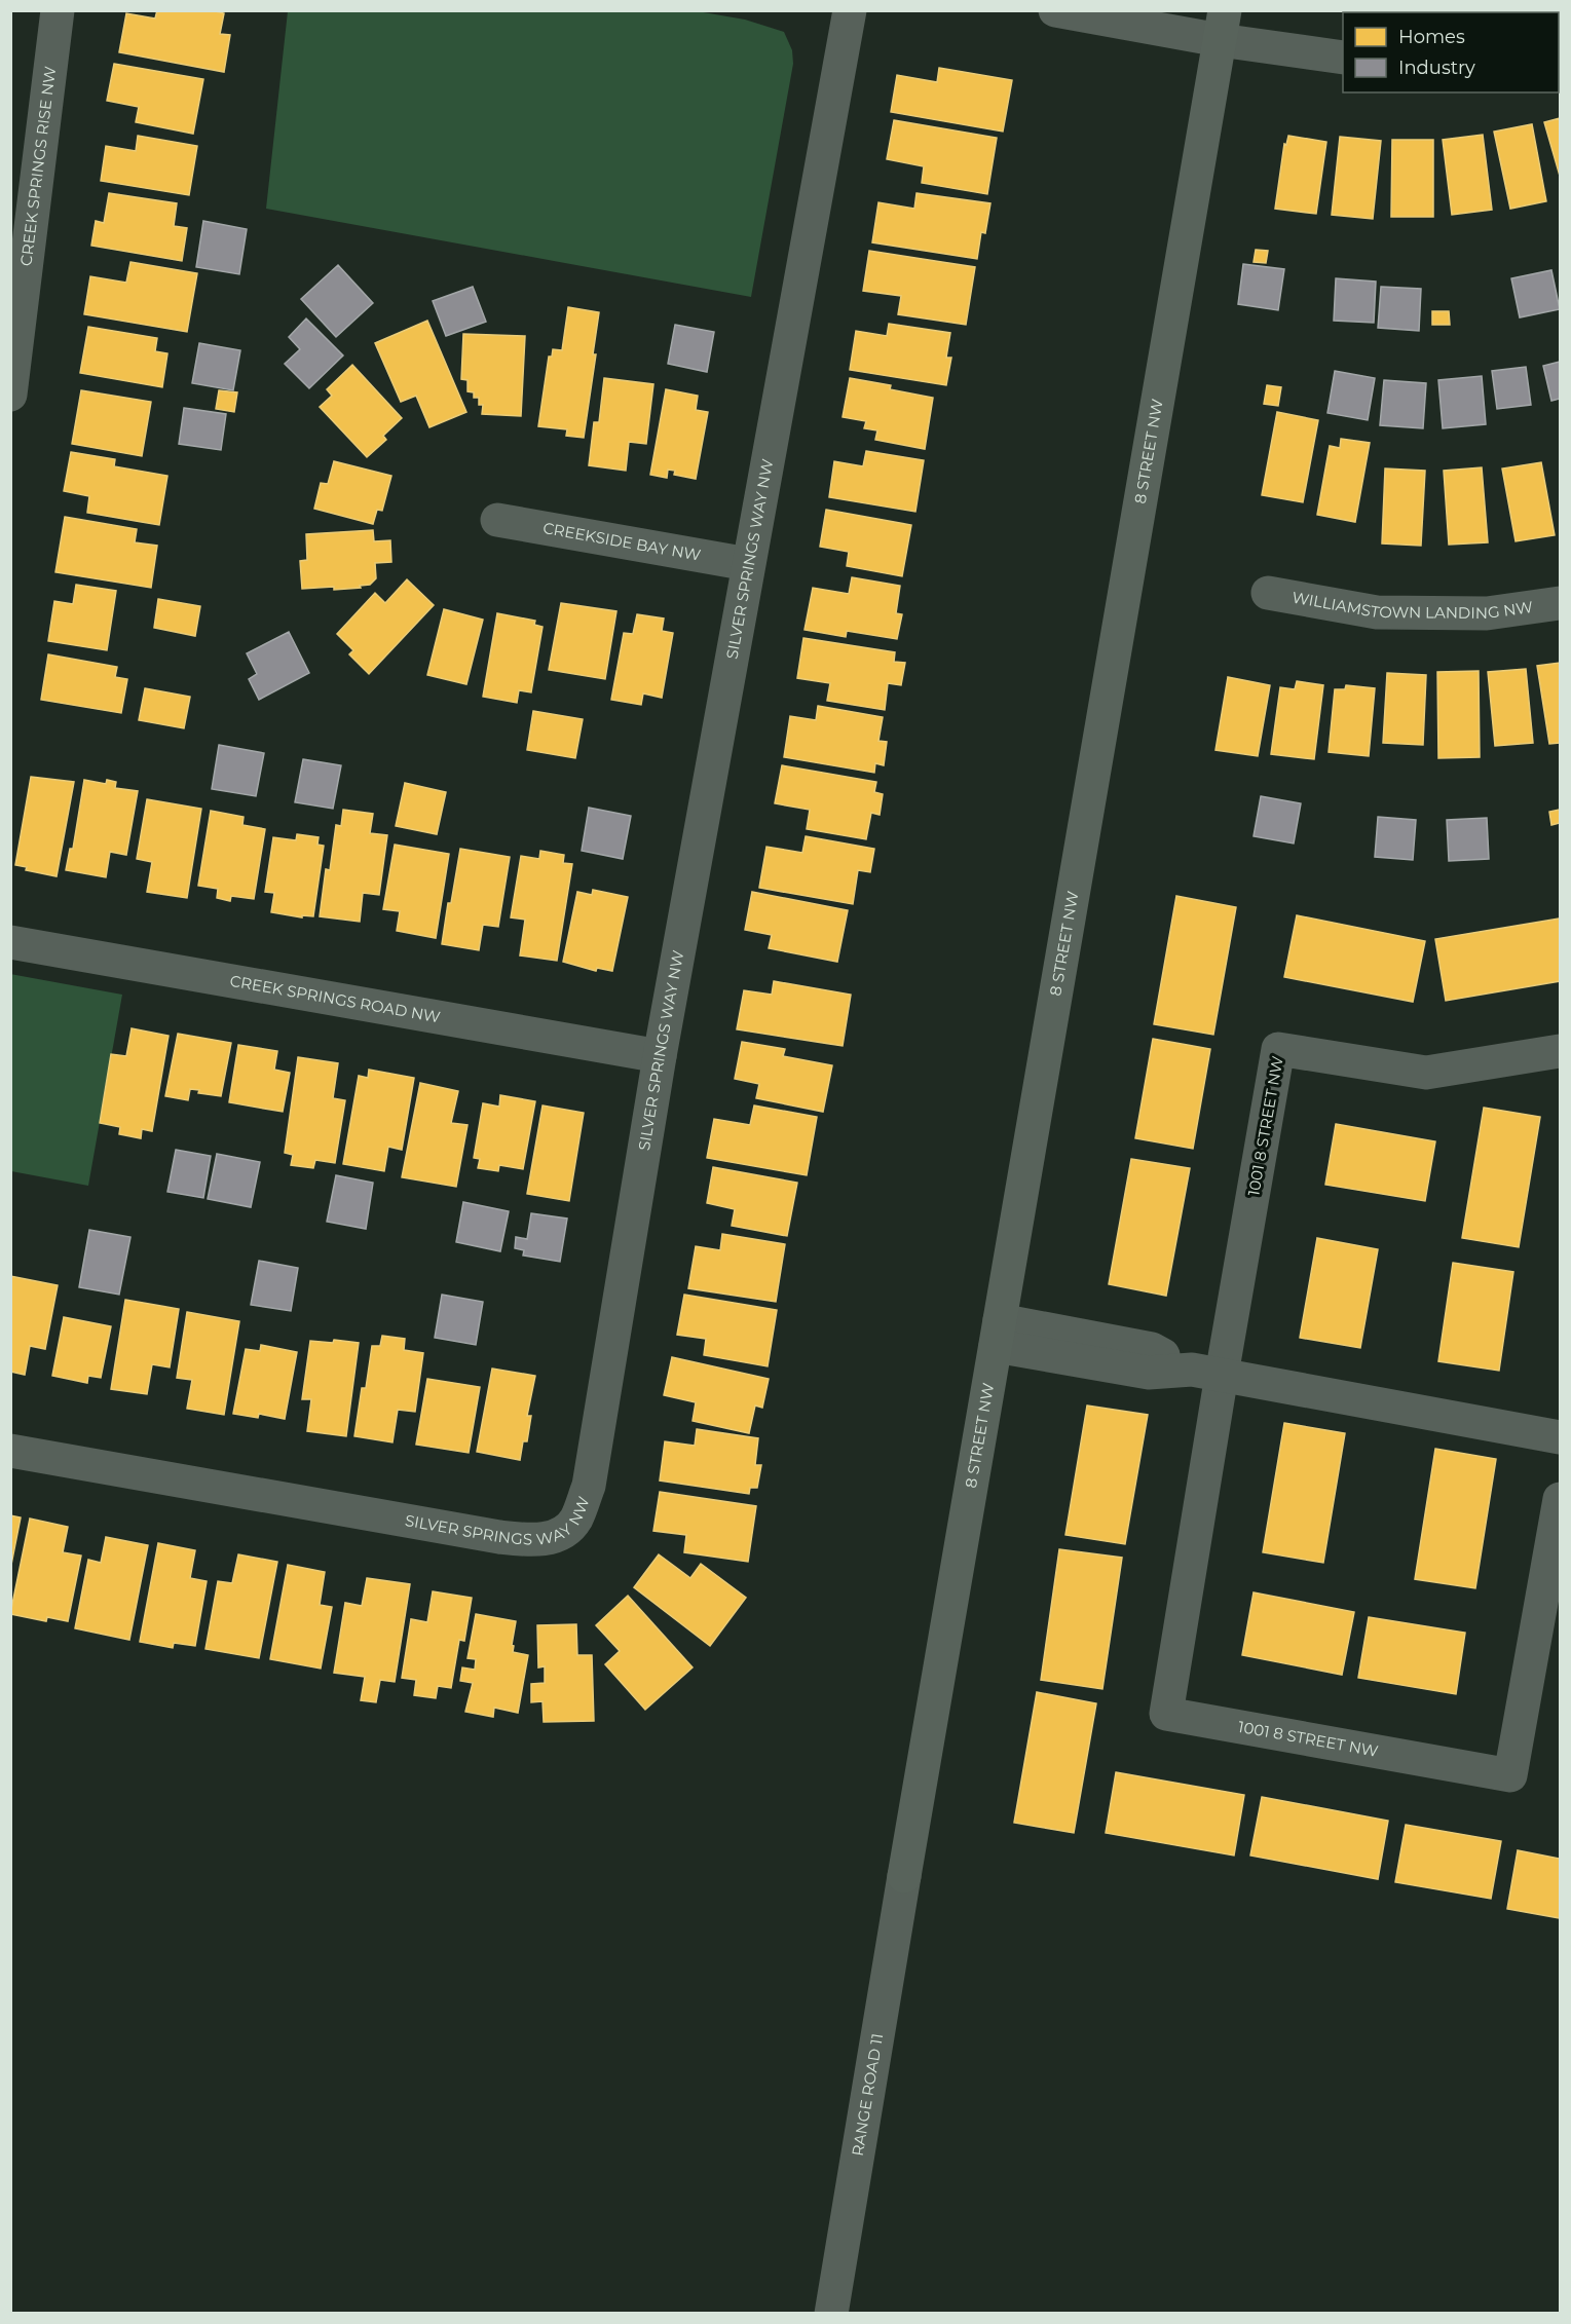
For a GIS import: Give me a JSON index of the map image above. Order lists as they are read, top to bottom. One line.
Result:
{"streets":{"street":["CREEK SPRINGS RISE NW","8 STREET NW","CREEKSIDE BAY NW","SILVER SPRINGS WAY NW","WILLIAMSTOWN LANDING NW","CREEK SPRINGS ROAD NW","1001 8 STREET NW","RANGE ROAD 11"]},"crossings":[["8 STREET NW","RANGE ROAD 11"],["CREEKSIDE BAY NW","SILVER SPRINGS WAY NW"],["SILVER SPRINGS WAY NW","CREEK SPRINGS ROAD NW"]],"legend":["Homes","Industry"]}
